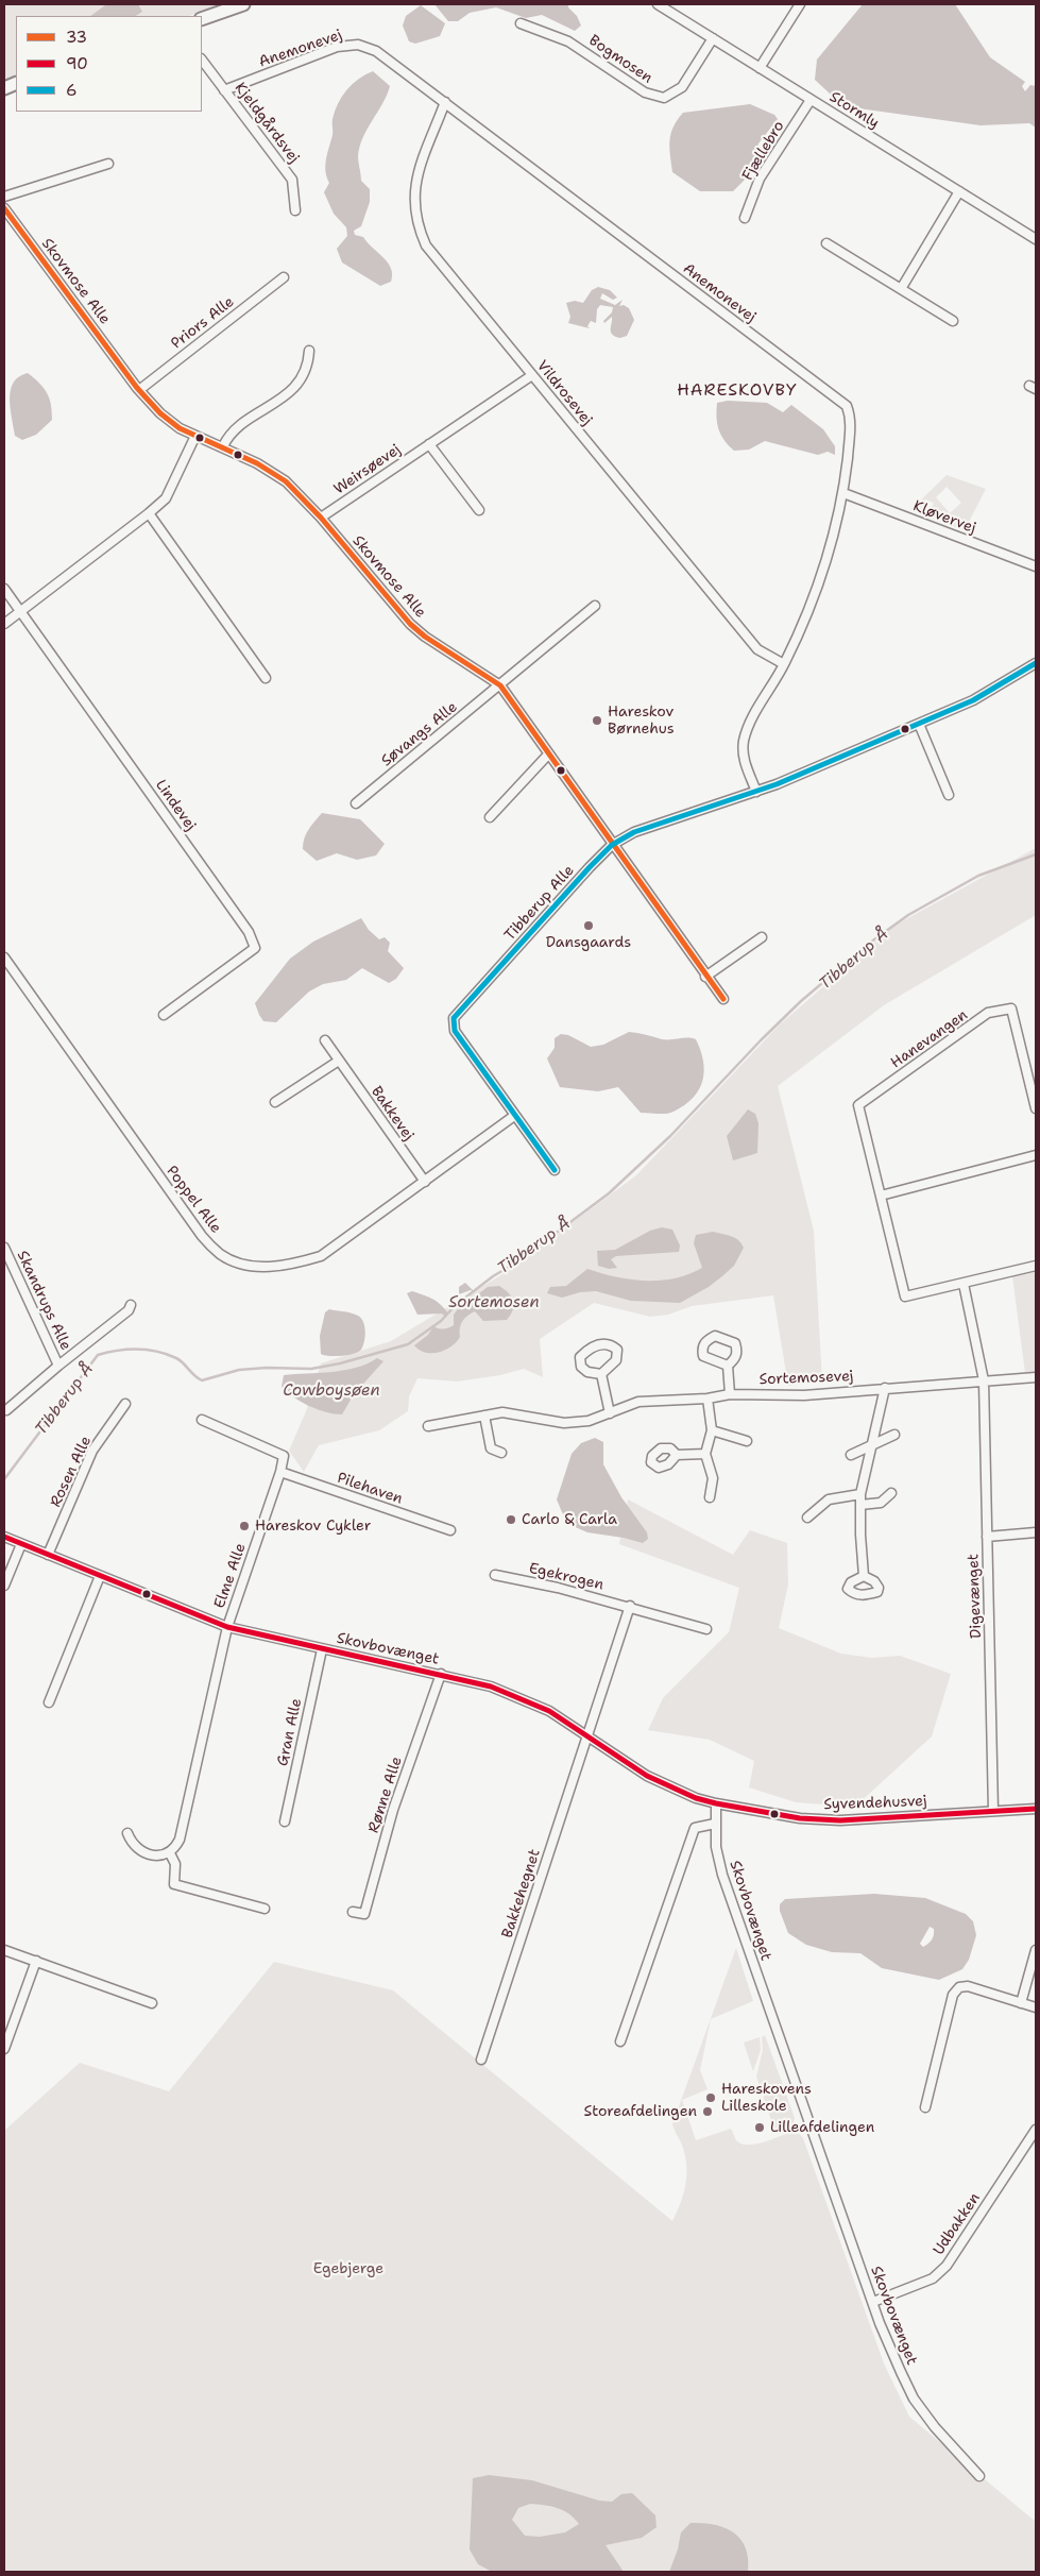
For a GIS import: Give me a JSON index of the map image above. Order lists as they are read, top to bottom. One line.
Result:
{"streets":{"street":["Anemonevej","Bogmosen","Stormly","Kjeldgårdsvej","Fjællebro","Skovmose Alle","Priors Alle","Vildrosevej","Weirsøevej","Kløvervej","Søvangs Alle","Lindevej","Tibberup Alle","Hanevangen","Bakkevej","Poppel Alle","Skandrups Alle","Sortemosevej","Rosen Alle","Pilehaven","Elme Alle","Egekrogen","Digevænget","Skovbovænget","Gran Alle","Rønne Alle","Syvendehusvej","Bakkehegnet","Udbakken"]},"crossings":[["Anemonevej","Kjeldgårdsvej"],["Anemonevej","Vildrosevej"],["Anemonevej","Kløvervej"],["Anemonevej","Tibberup Alle"],["Bogmosen","Stormly"],["Stormly","Fjællebro"],["Skovmose Alle","Priors Alle"],["Skovmose Alle","Weirsøevej"],["Skovmose Alle","Søvangs Alle"],["Skovmose Alle","Tibberup Alle"],["Vildrosevej","Weirsøevej"],["Tibberup Alle","Poppel Alle"],["Bakkevej","Poppel Alle"],["Sortemosevej","Digevænget"],["Rosen Alle","Skovbovænget"],["Pilehaven","Elme Alle"],["Elme Alle","Skovbovænget"],["Digevænget","Syvendehusvej"],["Skovbovænget","Gran Alle"],["Skovbovænget","Rønne Alle"],["Skovbovænget","Syvendehusvej"],["Skovbovænget","Bakkehegnet"],["Skovbovænget","Udbakken"]],"districts":["HARESKOVBY"],"water":["Tibberup Å","Sortemosen","Cowboysøen"],"parks":["Egebjerge"],"places":["Hareskov Børnehus","Dansgaards","Carlo & Carla","Hareskov Cykler","Hareskovens Lilleskole","Storeafdelingen","Lilleafdelingen"],"lines":["transit line 33","transit line 6","transit line 90"],"legend":["33","90","6"]}
